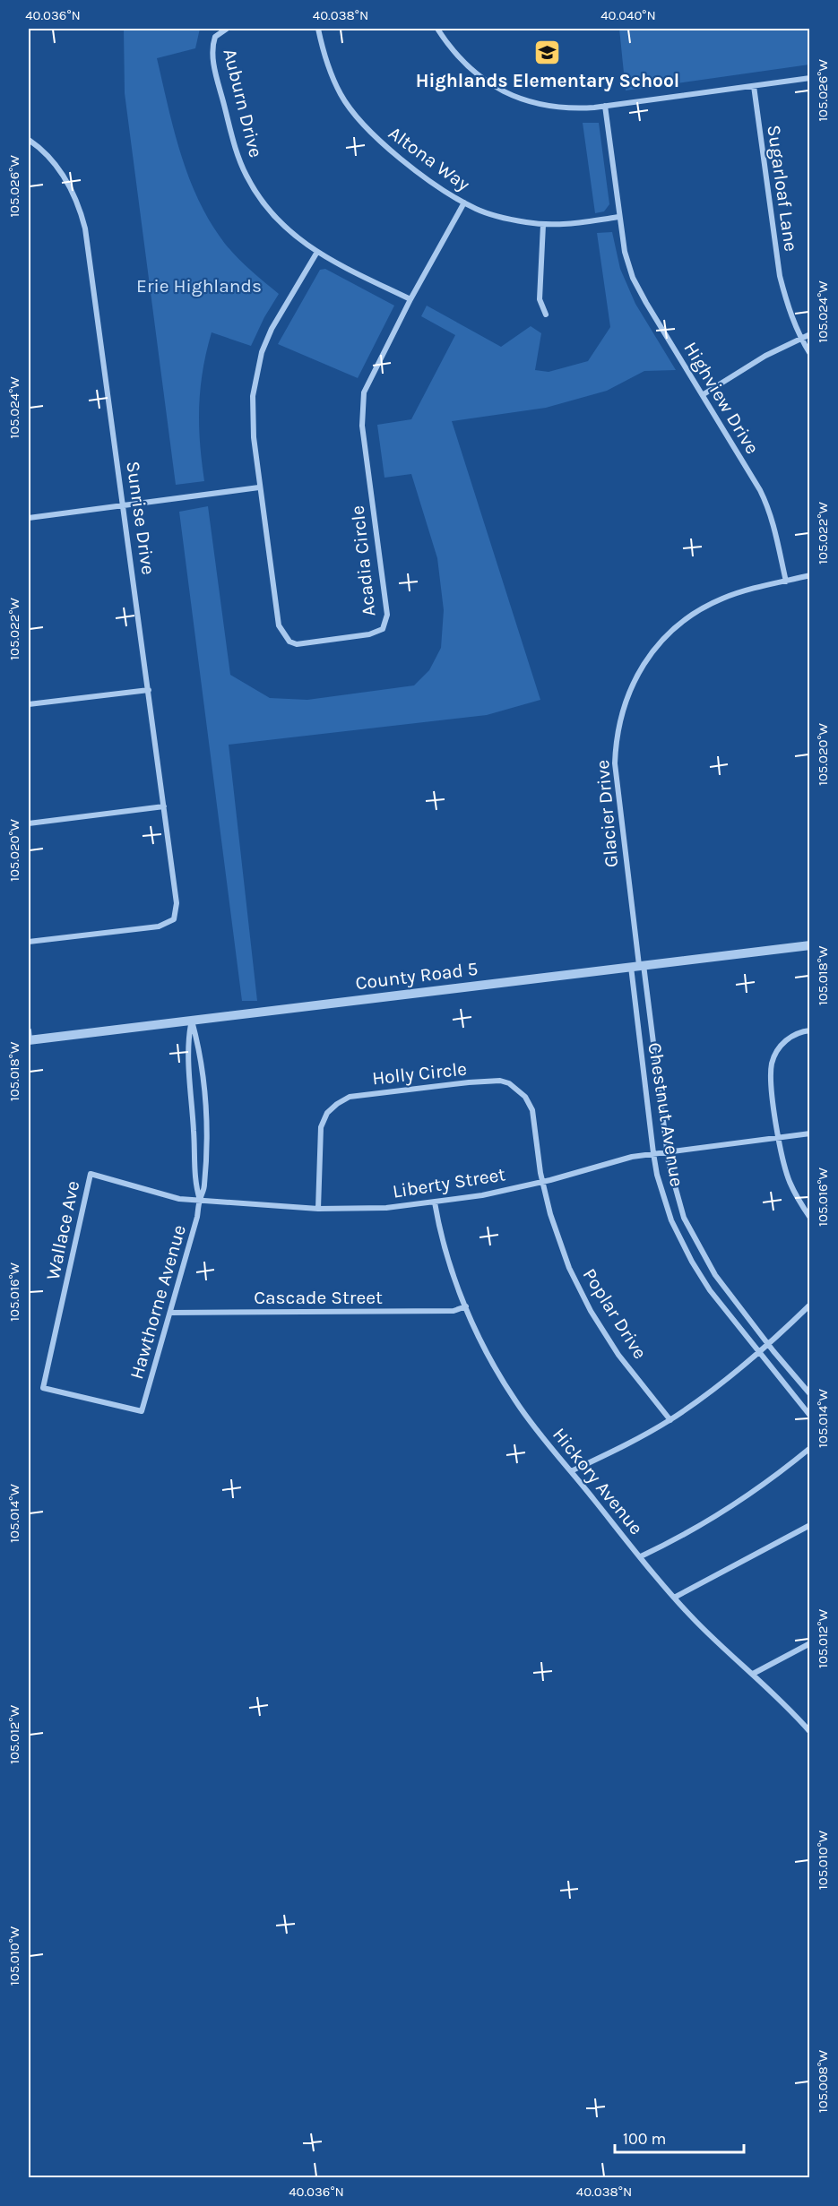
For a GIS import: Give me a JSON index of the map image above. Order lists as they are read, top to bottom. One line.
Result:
{"streets":{"street":["Auburn Drive","Altona Way","Sugarloaf Lane","Highview Drive","Sunrise Drive","Acadia Circle","Glacier Drive","County Road 5","Holly Circle","Chestnut Avenue","Liberty Street","Wallace Ave","Cascade Street","Hawthorne Avenue","Poplar Drive","Hickory Avenue"]},"crossings":[["Auburn Drive","Acadia Circle"],["Altona Way","Highview Drive"],["Altona Way","Acadia Circle"],["Highview Drive","Glacier Drive"],["Glacier Drive","County Road 5"],["Glacier Drive","Chestnut Avenue"],["County Road 5","Chestnut Avenue"],["County Road 5","Hawthorne Avenue"],["Holly Circle","Liberty Street"],["Holly Circle","Poplar Drive"],["Chestnut Avenue","Liberty Street"],["Liberty Street","Wallace Ave"],["Liberty Street","Hawthorne Avenue"],["Liberty Street","Poplar Drive"],["Liberty Street","Hickory Avenue"],["Wallace Ave","Hawthorne Avenue"],["Cascade Street","Hawthorne Avenue"],["Cascade Street","Hickory Avenue"]],"parks":["Erie Highlands"],"places":{"school or university":["Highlands Elementary School"]},"scale_bar":"100 m","coordinates":["40.036°N","40.038°N","40.040°N","105.026°W","105.024°W","105.022°W","105.020°W","105.018°W","105.016°W","105.014°W","105.012°W","105.010°W","105.008°W"]}
